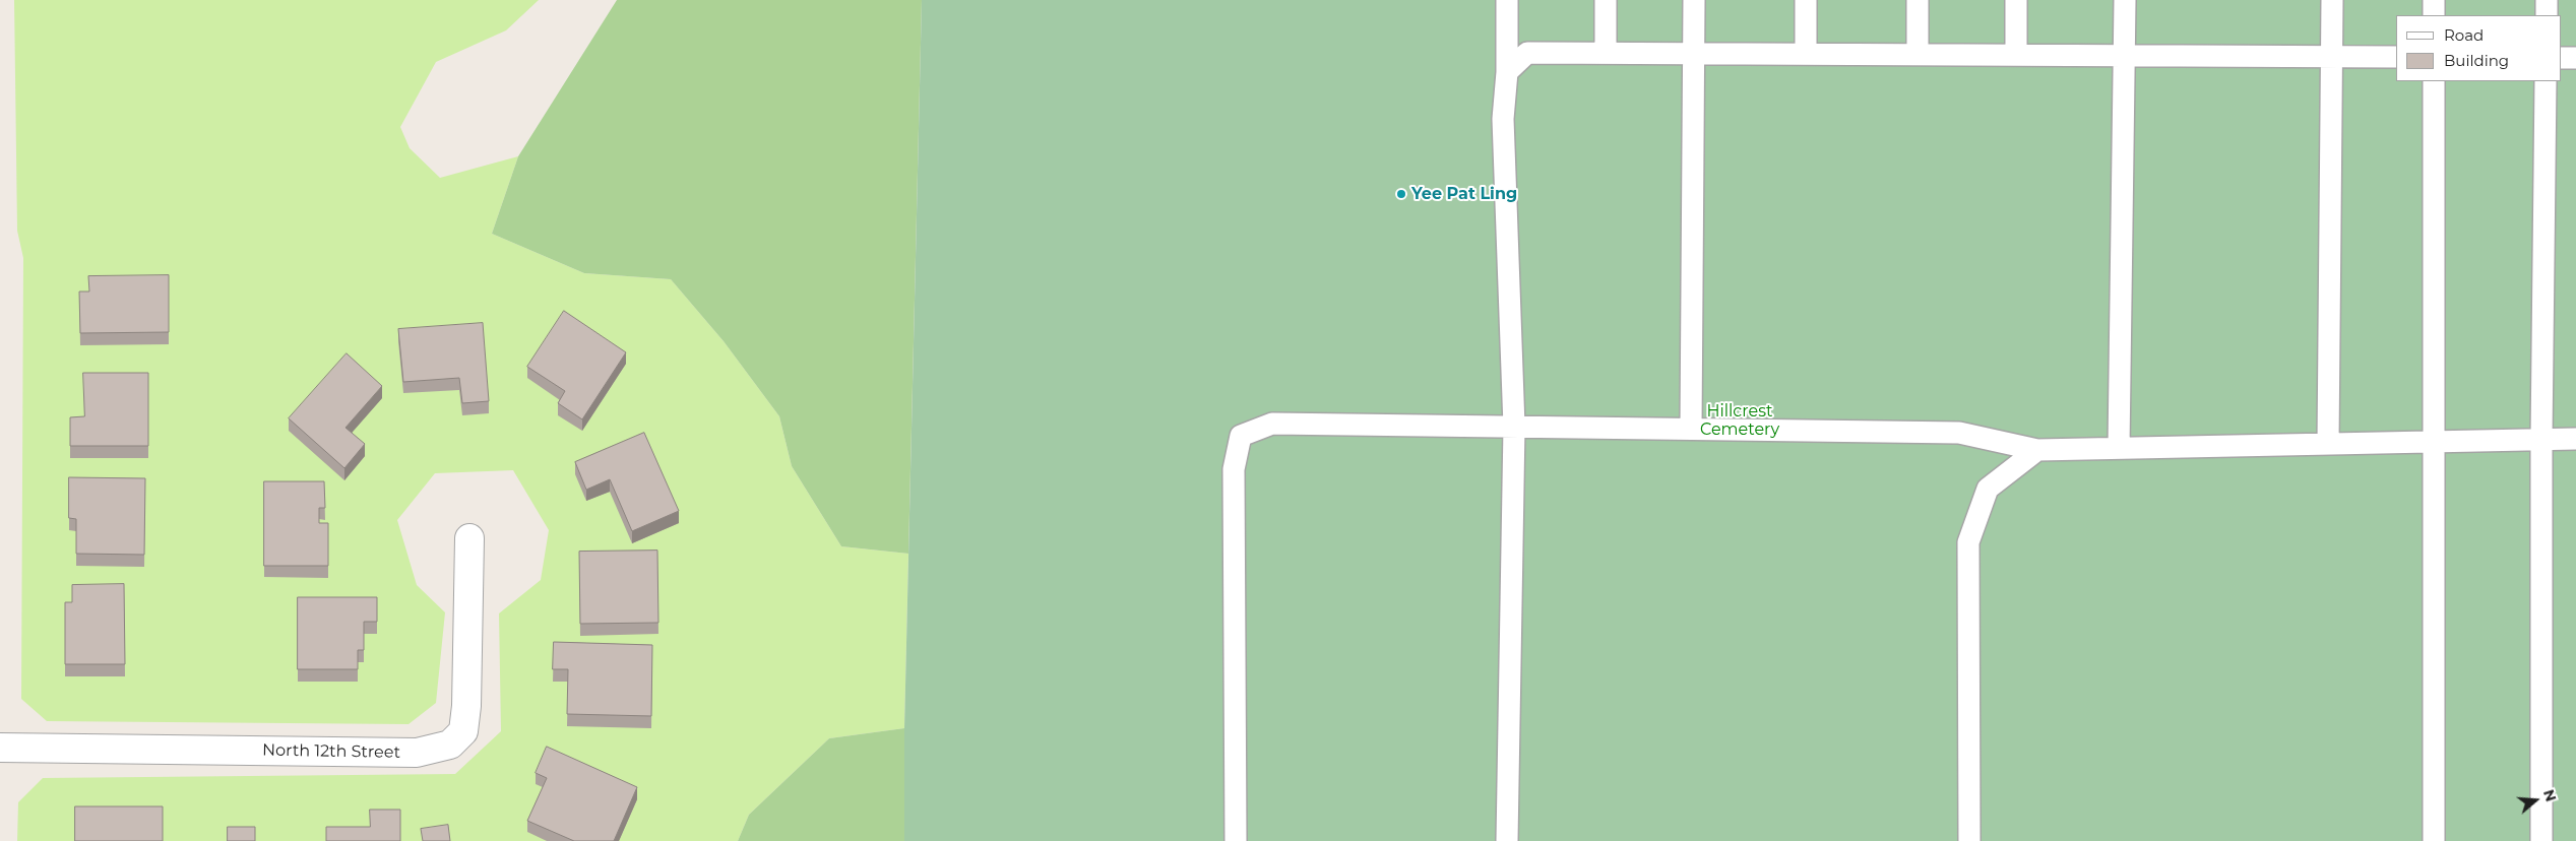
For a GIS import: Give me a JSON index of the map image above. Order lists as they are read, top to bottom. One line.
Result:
{"streets":{"street":["North 12th Street"]},"parks":["Hillcrest Cemetery"],"places":["Yee Pat Ling"],"legend":["Road","Building"],"north":"right"}
